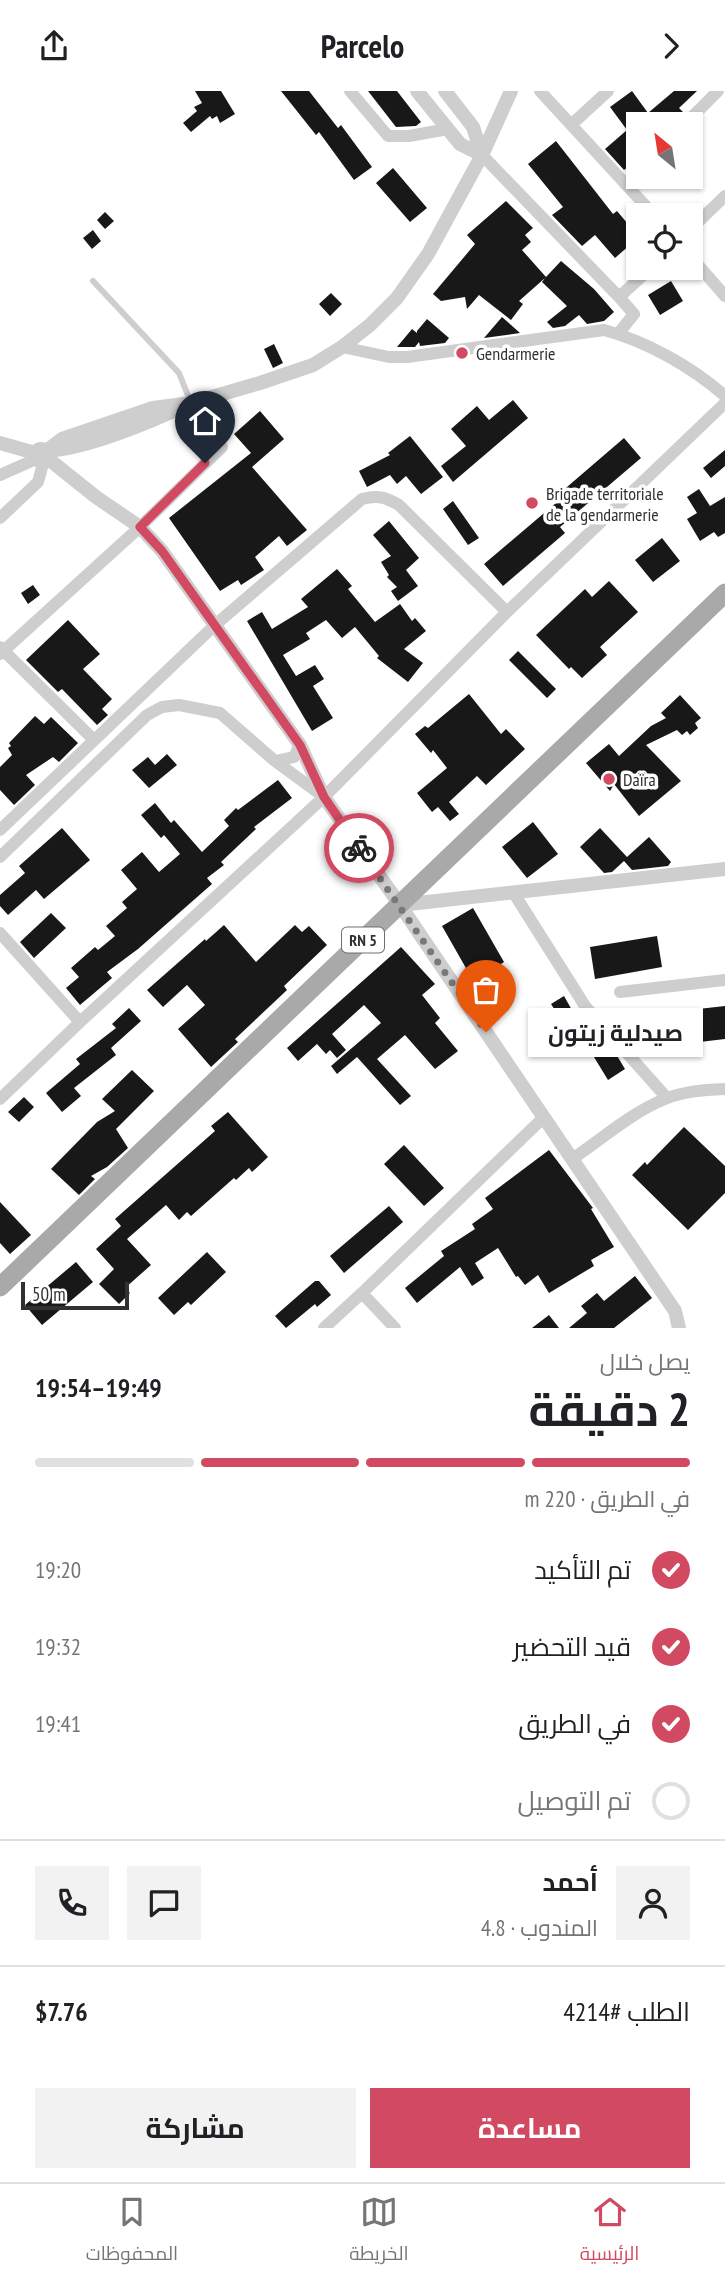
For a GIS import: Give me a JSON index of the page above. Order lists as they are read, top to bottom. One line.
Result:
{"streets":{"main road":["RN 5"]},"places":["Gendarmerie","Brigade territoriale de la gendarmerie","Daïra","صيدلية زيتون"],"scale_bar":"50 m","north":"top left","page":{"header":"Parcelo","bubble":"صيدلية زيتون","scale":"50 m","heading":["2 دقيقة","يصل خلال","19:49–19:54"],"panel":["أحمد","المندوب · 4.8","الطلب #4214","$7.76"],"bar":"في الطريق · 220 m","list":[["تم التأكيد","19:20"],["قيد التحضير","19:32"],["في الطريق","19:41"],"تم التوصيل"],"buttons":["مساعدة","مشاركة"],"tabs":["الرئيسية","الخريطة","المحفوظات"]}}
